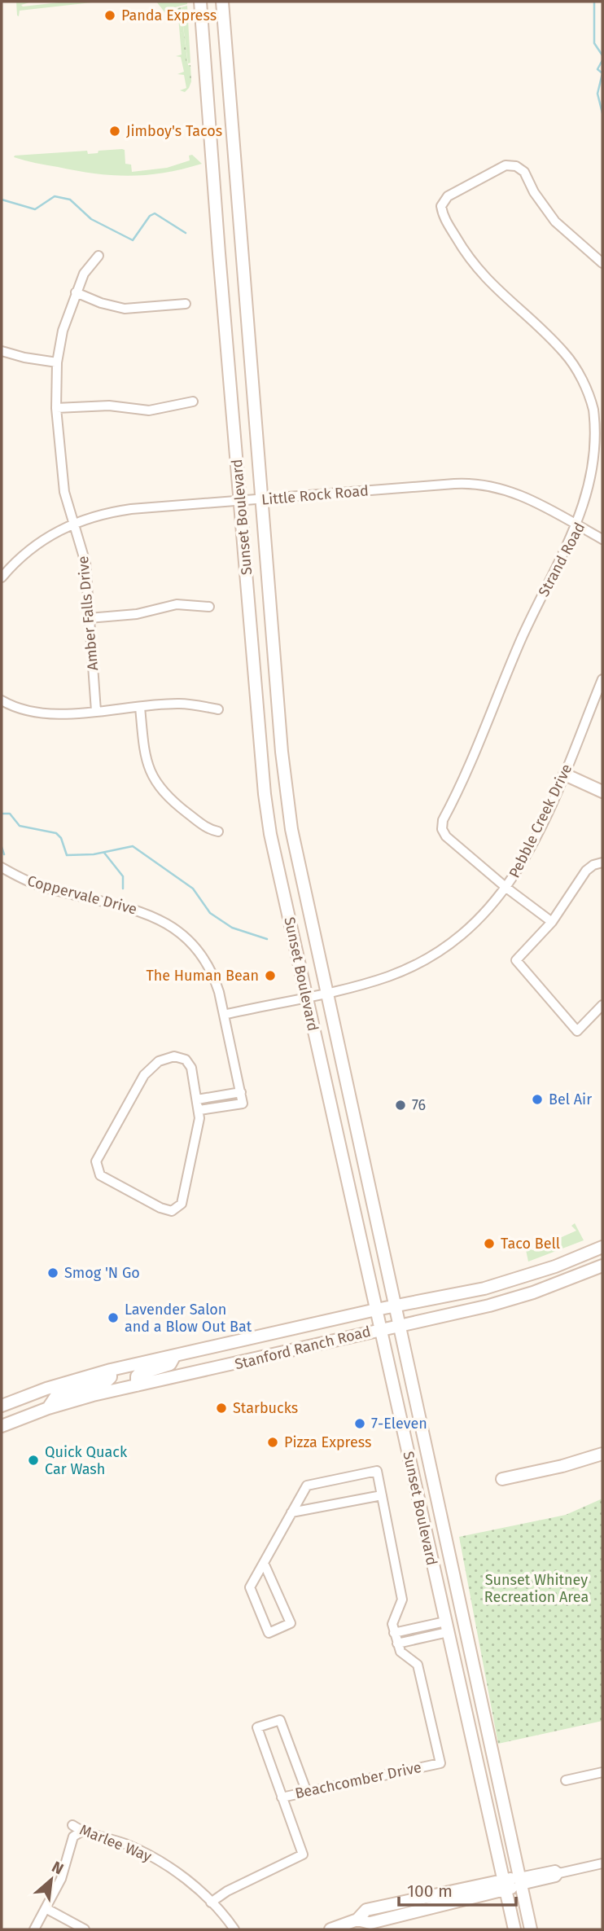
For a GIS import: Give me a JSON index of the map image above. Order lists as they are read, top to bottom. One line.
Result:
{"streets":{"main road":["Sunset Boulevard","Stanford Ranch Road"],"street":["Little Rock Road","Strand Road","Amber Falls Drive","Pebble Creek Drive","Coppervale Drive","Beachcomber Drive","Marlee Way"]},"crossings":[["Little Rock Road","Sunset Boulevard"],["Little Rock Road","Strand Road"],["Little Rock Road","Amber Falls Drive"],["Sunset Boulevard","Pebble Creek Drive"],["Sunset Boulevard","Stanford Ranch Road"],["Strand Road","Pebble Creek Drive"],["Pebble Creek Drive","Coppervale Drive"]],"parks":["Sunset Whitney Recreation Area"],"places":["Panda Express","Jimboy's Tacos","The Human Bean","Bel Air","76","Taco Bell","Smog 'N Go","Lavender Salon and a Blow Out Bat","Starbucks","7-Eleven","Pizza Express","Quick Quack Car Wash"],"scale_bar":"100 m","north":"top right"}
